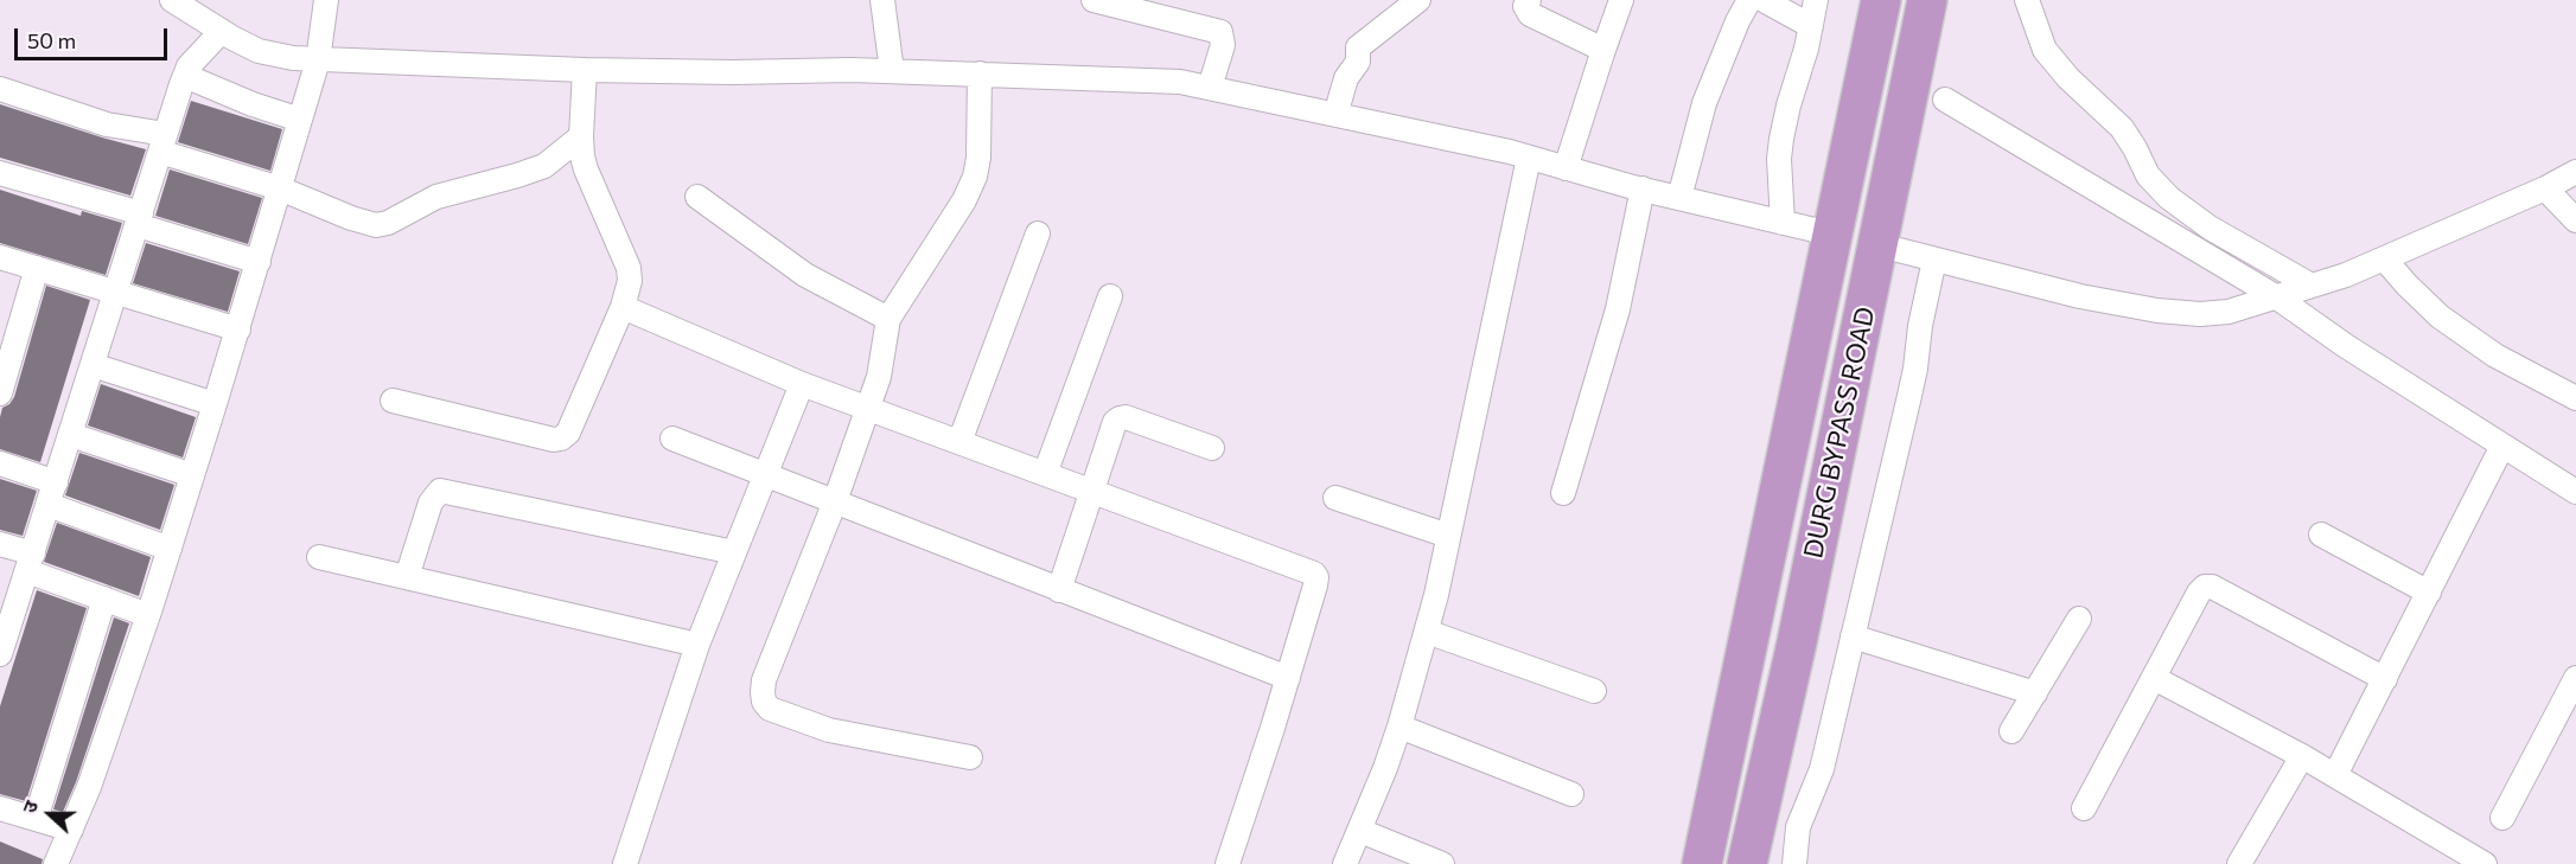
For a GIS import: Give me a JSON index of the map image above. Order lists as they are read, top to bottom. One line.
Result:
{"streets":{"highway":["DURG BYPASS ROAD"]},"scale_bar":"50 m","north":"left"}
